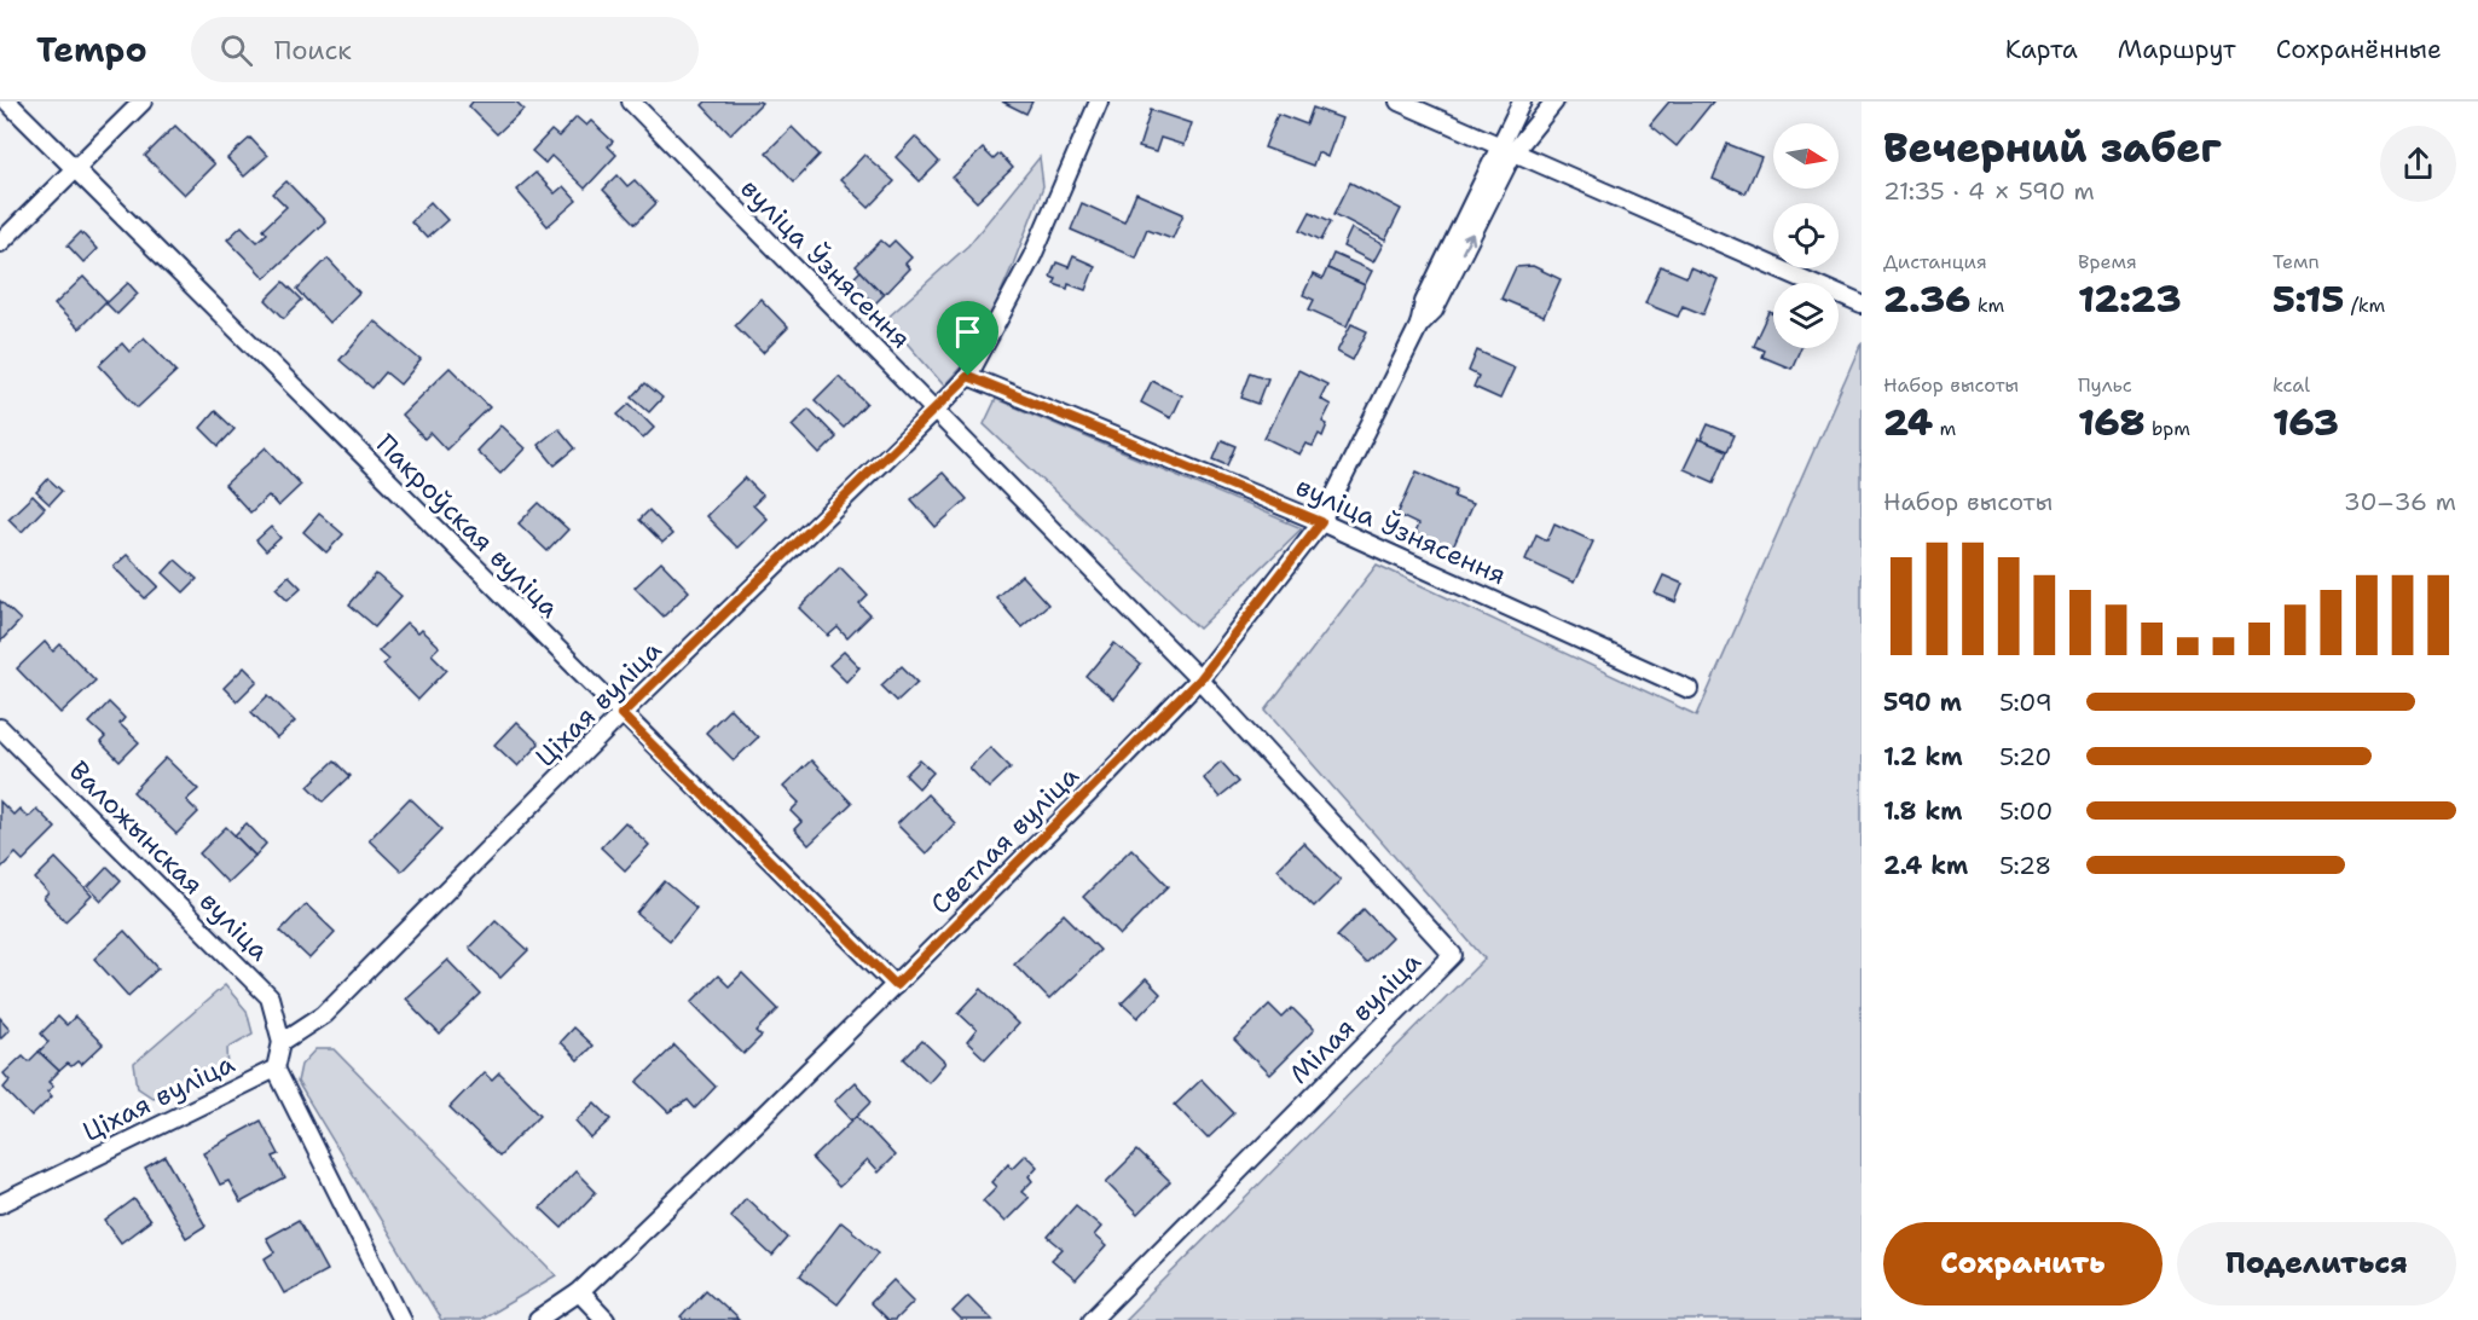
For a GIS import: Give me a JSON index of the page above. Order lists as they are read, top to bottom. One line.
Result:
{"streets":{"street":["вуліца Ўзнясення","Пакроўская вуліца","Ціхая вуліца","Светлая вуліца","Валожынская вуліца","Мілая вуліца"]},"crossings":[["вуліца Ўзнясення","Ціхая вуліца"],["вуліца Ўзнясення","Светлая вуліца"],["вуліца Ўзнясення","Мілая вуліца"],["Пакроўская вуліца","Ціхая вуліца"],["Пакроўская вуліца","Светлая вуліца"],["Ціхая вуліца","Валожынская вуліца"],["Светлая вуліца","Мілая вуліца"]],"north":"right","page":{"header":"Tempo","search":"Поиск","nav":["Карта","Маршрут","Сохранённые"],"heading":["Вечерний забег","21:35 · 4 × 590 m"],"stats":[["Дистанция","2.36 km"],["Время","12:23"],["Темп","5:15 /km"],["Набор высоты","24 m"],["Пульс","168 bpm"],["kcal","163"]],"chart":["Набор высоты","30–36 m"],"list":[{"name":"590 m","note":"5:09"},{"name":"1.2 km","note":"5:20"},{"name":"1.8 km","note":"5:00"},{"name":"2.4 km","note":"5:28"}],"buttons":["Сохранить","Поделиться"]}}
